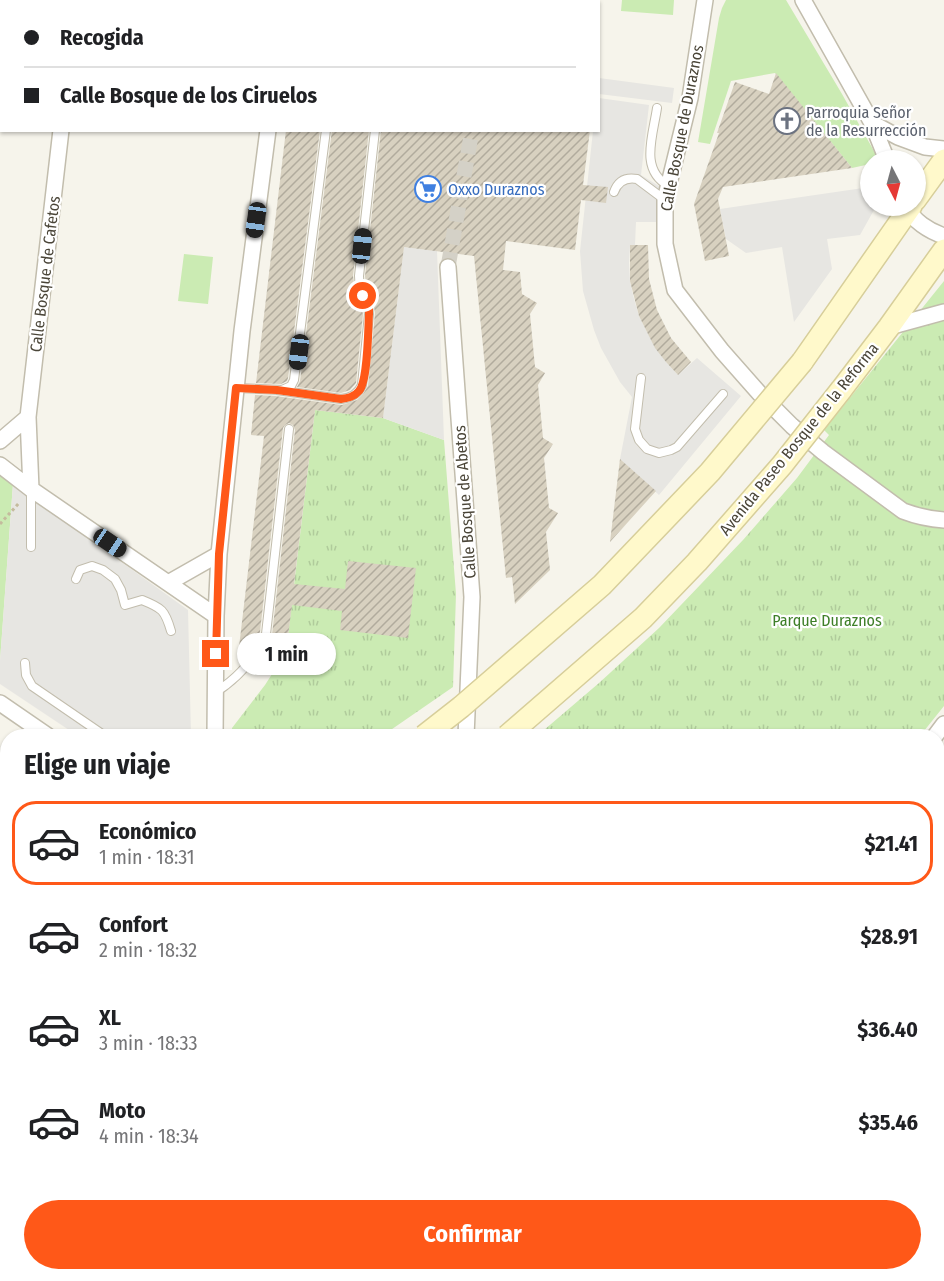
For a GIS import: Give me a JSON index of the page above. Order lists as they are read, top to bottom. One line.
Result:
{"streets":{"main road":["Avenida Paseo Bosque de la Reforma"],"street":["Calle Bosque de Duraznos","Calle Bosque de Cafetos","Calle Bosque de Abetos"]},"parks":["Parque Duraznos"],"places":{"church":["Parroquia Señor de la Resurrección"],"supermarket":["Oxxo Duraznos"]},"north":"bottom","page":{"banner":["Recogida","Calle Bosque de los Ciruelos"],"bubble":"1 min","heading":"Elige un viaje","list":[{"name":"Económico","note":"1 min · 18:31","value":"$21.41"},{"name":"Confort","note":"2 min · 18:32","value":"$28.91"},{"name":"XL","note":"3 min · 18:33","value":"$36.40"},{"name":"Moto","note":"4 min · 18:34","value":"$35.46"}],"buttons":"Confirmar"}}
